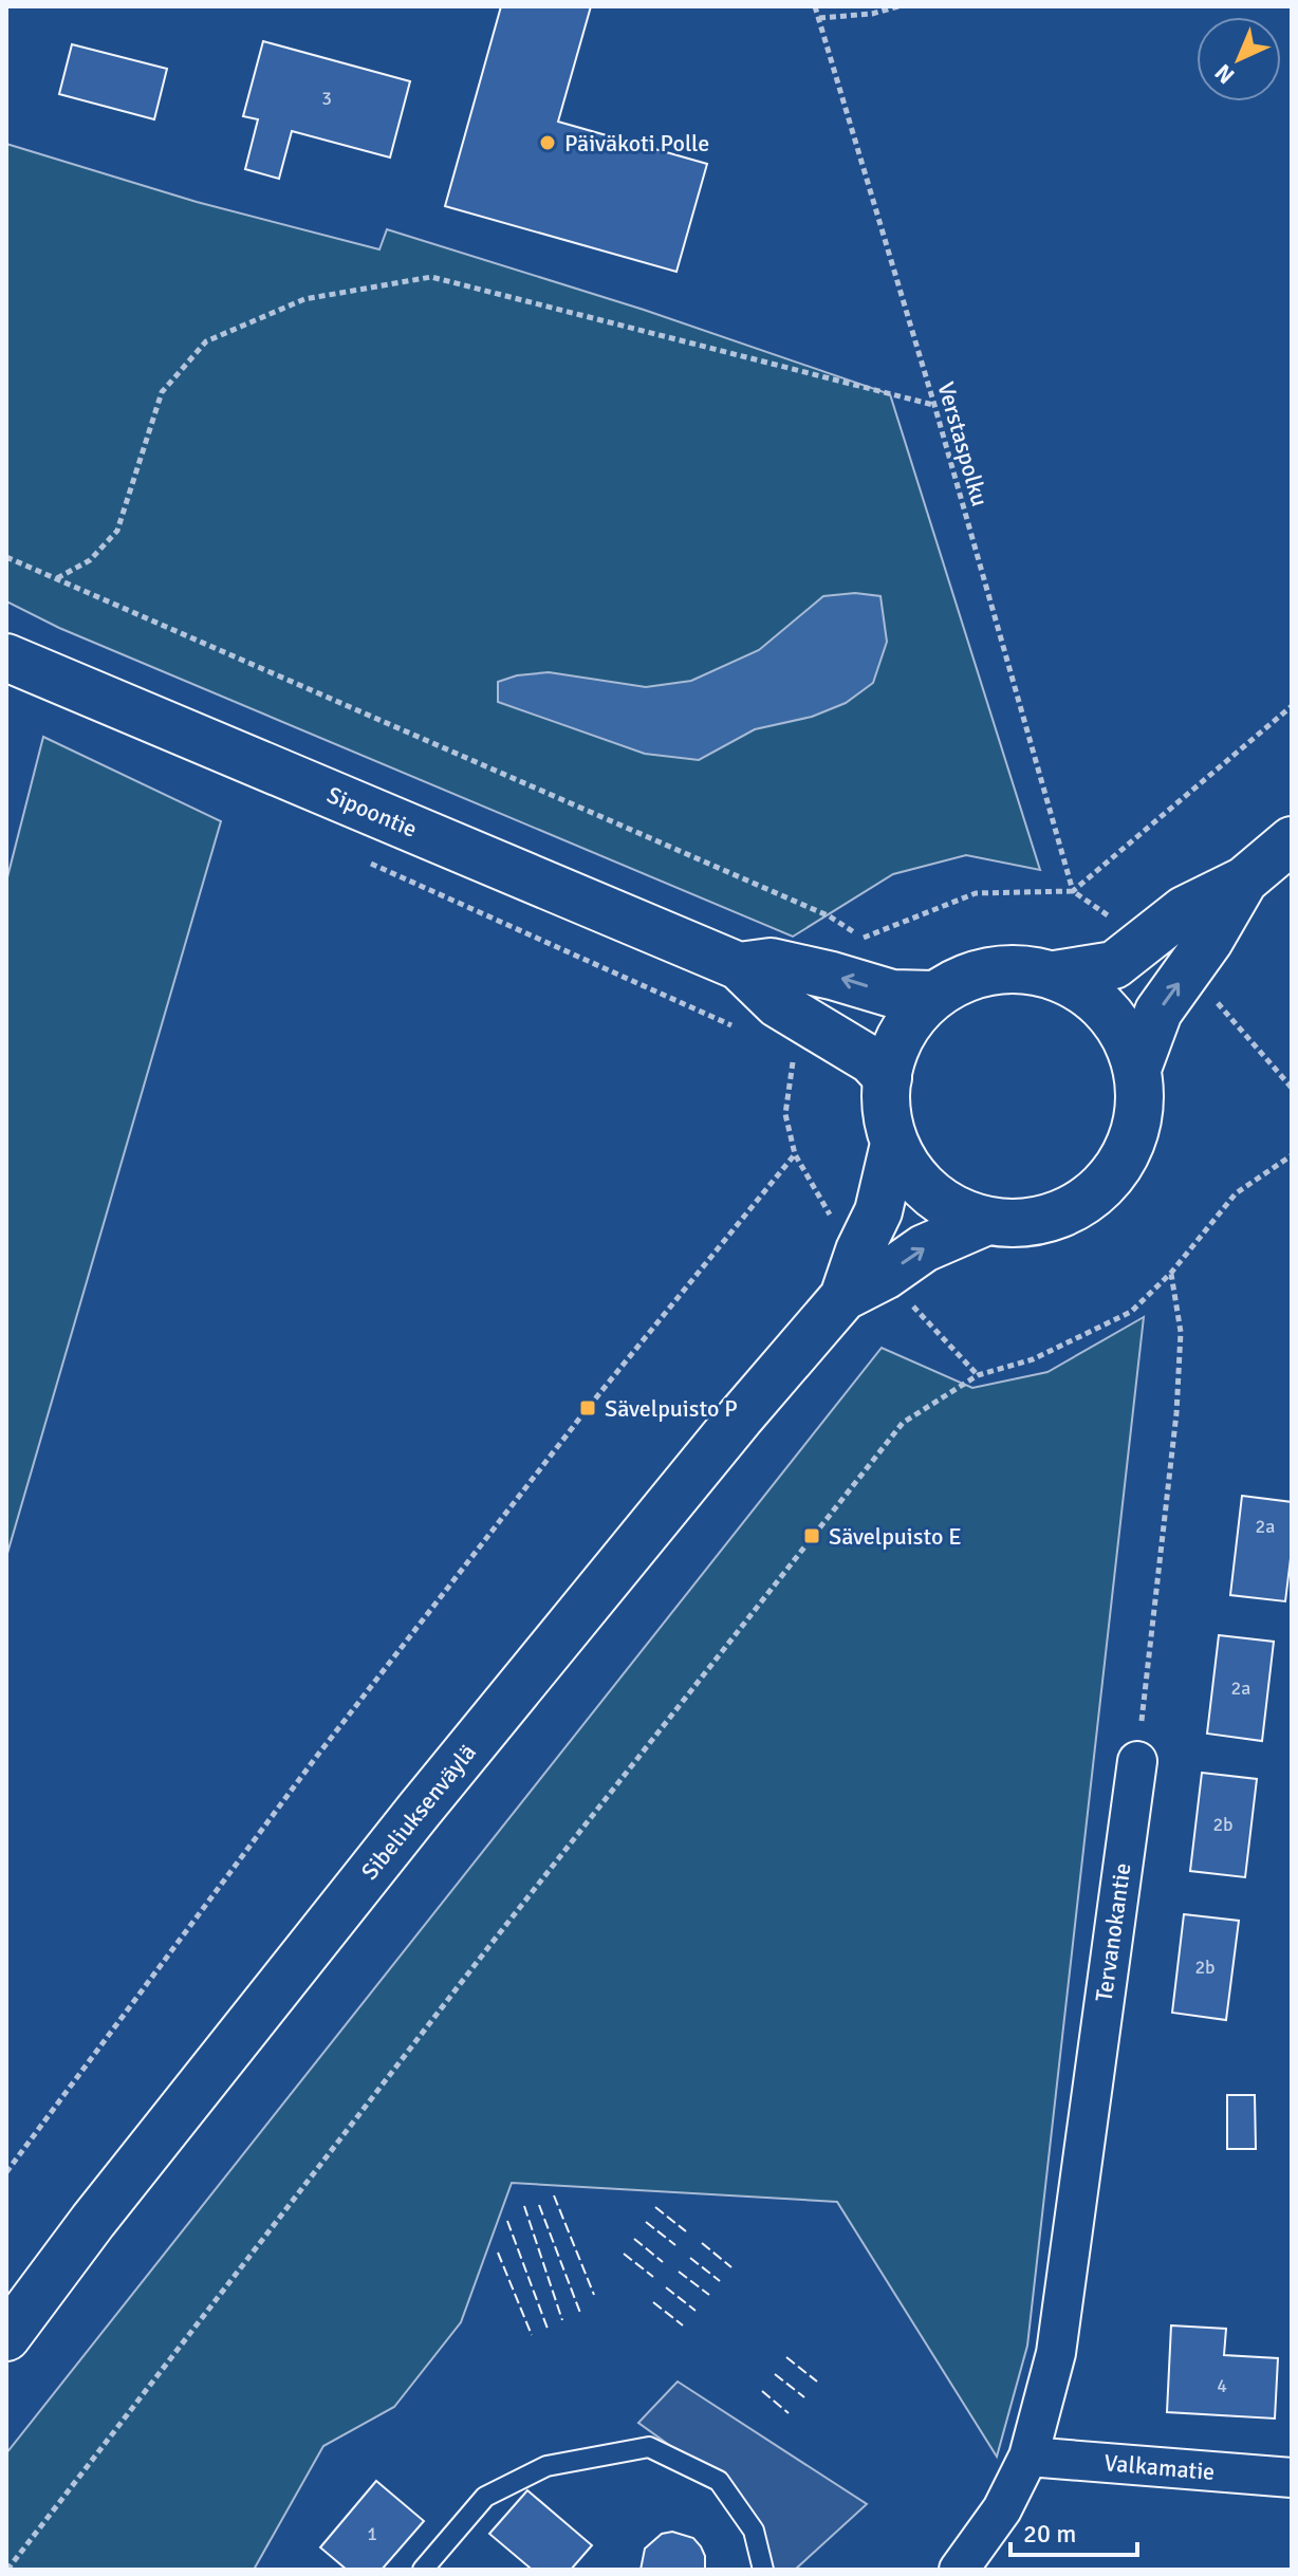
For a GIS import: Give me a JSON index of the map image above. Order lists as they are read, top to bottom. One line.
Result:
{"streets":{"main road":["Sipoontie","Sibeliuksenväylä"],"street":["Tervanokantie","Valkamatie"],"path":["Verstaspolku"]},"crossings":[["Sipoontie","Sibeliuksenväylä"],["Tervanokantie","Valkamatie"]],"places":{"other":["Päiväkoti Polle"],"transit":["Sävelpuisto P","Sävelpuisto E"]},"house_numbers":["3","2a","2a","2b","2b","4","1"],"scale_bar":"20 m","north":"bottom left"}
